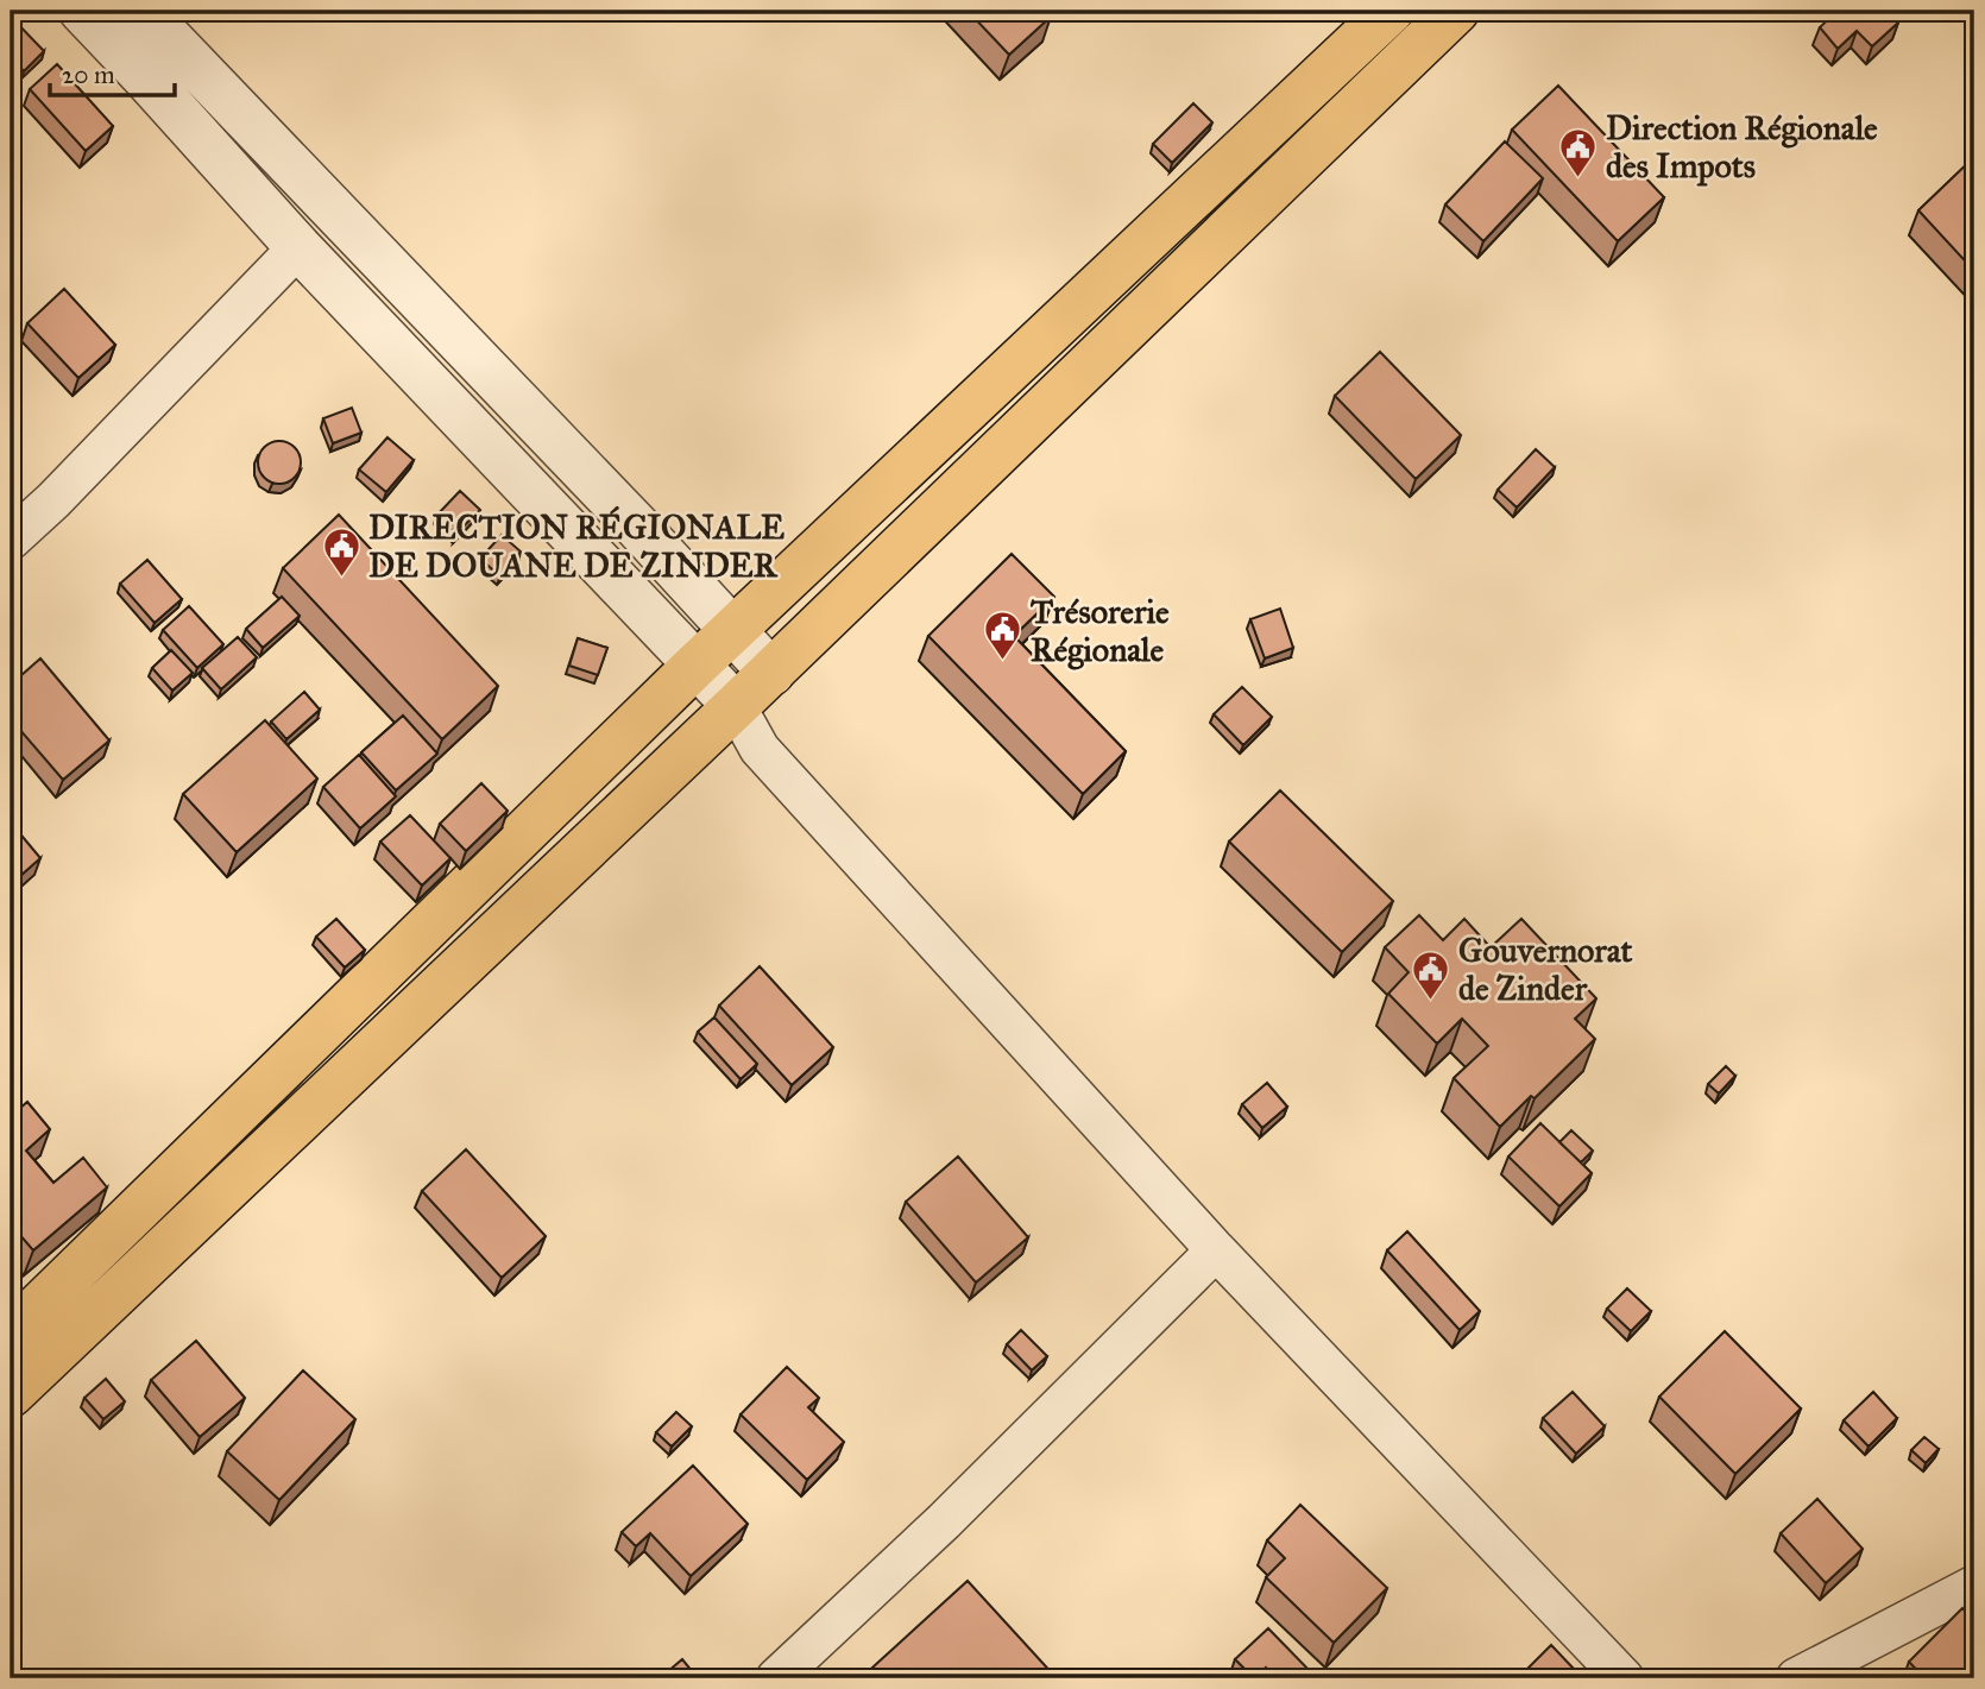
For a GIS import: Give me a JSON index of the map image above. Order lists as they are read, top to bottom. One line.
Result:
{"places":{"public building":["Direction Régionale des Impots","DIRECTION RÉGIONALE DE DOUANE DE ZINDER","Trésorerie Régionale","Gouvernorat de Zinder"]},"scale_bar":"20 m"}
